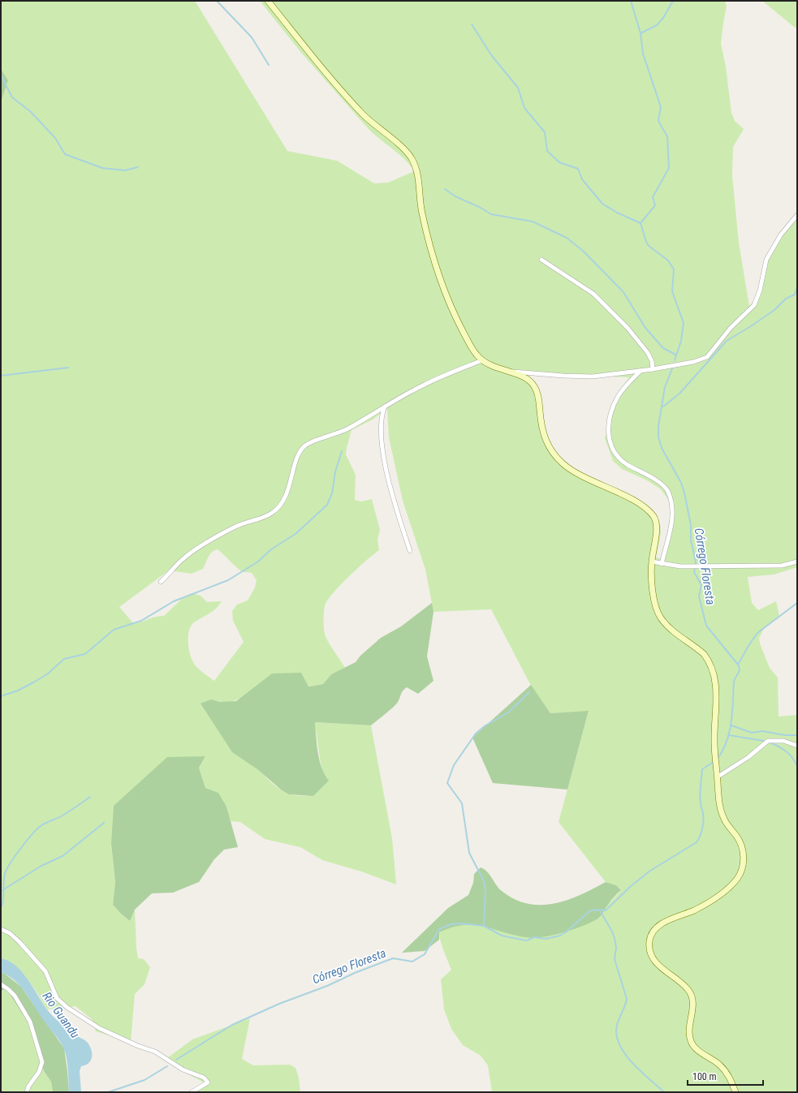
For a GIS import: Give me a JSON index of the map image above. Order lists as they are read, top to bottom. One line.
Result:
{"water":["Córrego Floresta","Rio Guandu"],"scale_bar":"100 m"}
